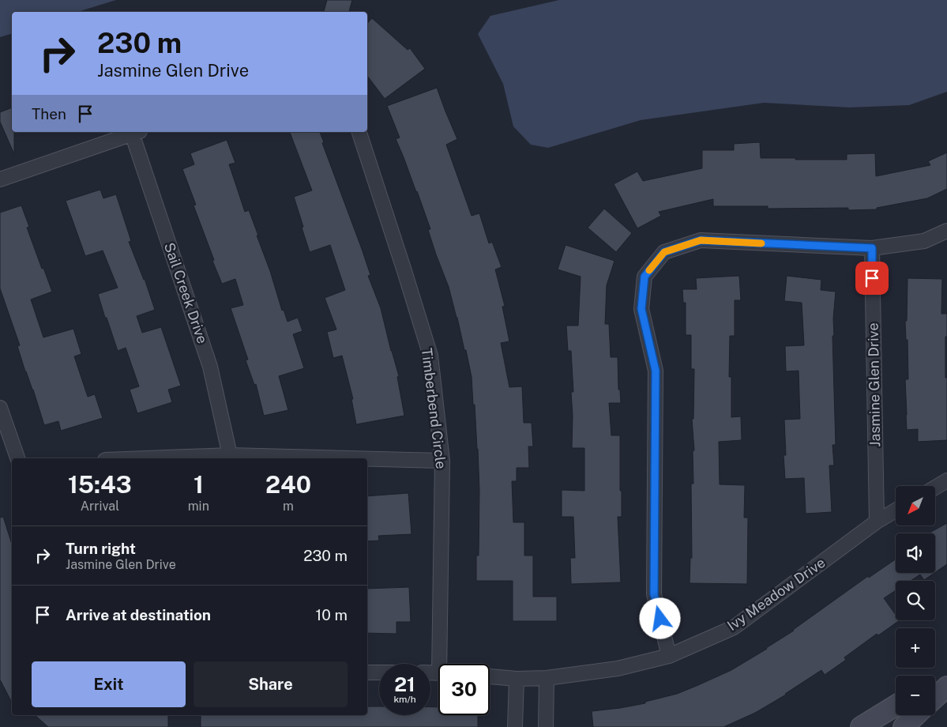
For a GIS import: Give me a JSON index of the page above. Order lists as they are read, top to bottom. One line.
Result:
{"streets":{"street":["Sail Creek Drive","Jasmine Glen Drive","Timberbend Circle","Ivy Meadow Drive"]},"crossings":[["Jasmine Glen Drive","Ivy Meadow Drive"]],"north":"bottom left","page":{"turn":["230 m","Jasmine Glen Drive"],"then":"Then","eta":["15:43","Arrival","1","min","240","m"],"map_buttons":["+","−"],"list":[{"name":"Turn right","note":"Jasmine Glen Drive","value":"230 m"},{"name":"Arrive at destination","value":"10 m"}],"buttons":["Exit","Share"],"speed":"21 km/h","limit":"30"}}
